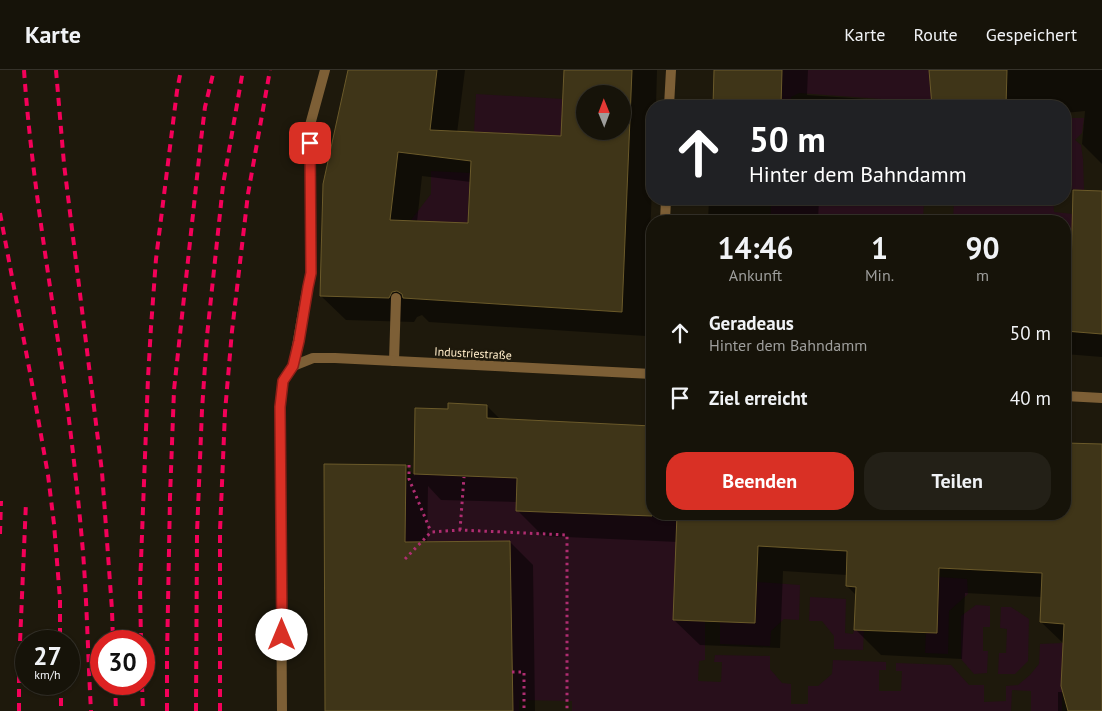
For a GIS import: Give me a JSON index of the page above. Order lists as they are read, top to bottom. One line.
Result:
{"streets":{"street":["Industriestraße"]},"north":"top","page":{"header":"Karte","nav":["Karte","Route","Gespeichert"],"turn":["50 m","Hinter dem Bahndamm"],"eta":["14:46","Ankunft","1","Min.","90","m"],"list":[{"name":"Geradeaus","note":"Hinter dem Bahndamm","value":"50 m"},{"name":"Ziel erreicht","value":"40 m"}],"buttons":["Beenden","Teilen"],"speed":"27 km/h","limit":"30"}}
